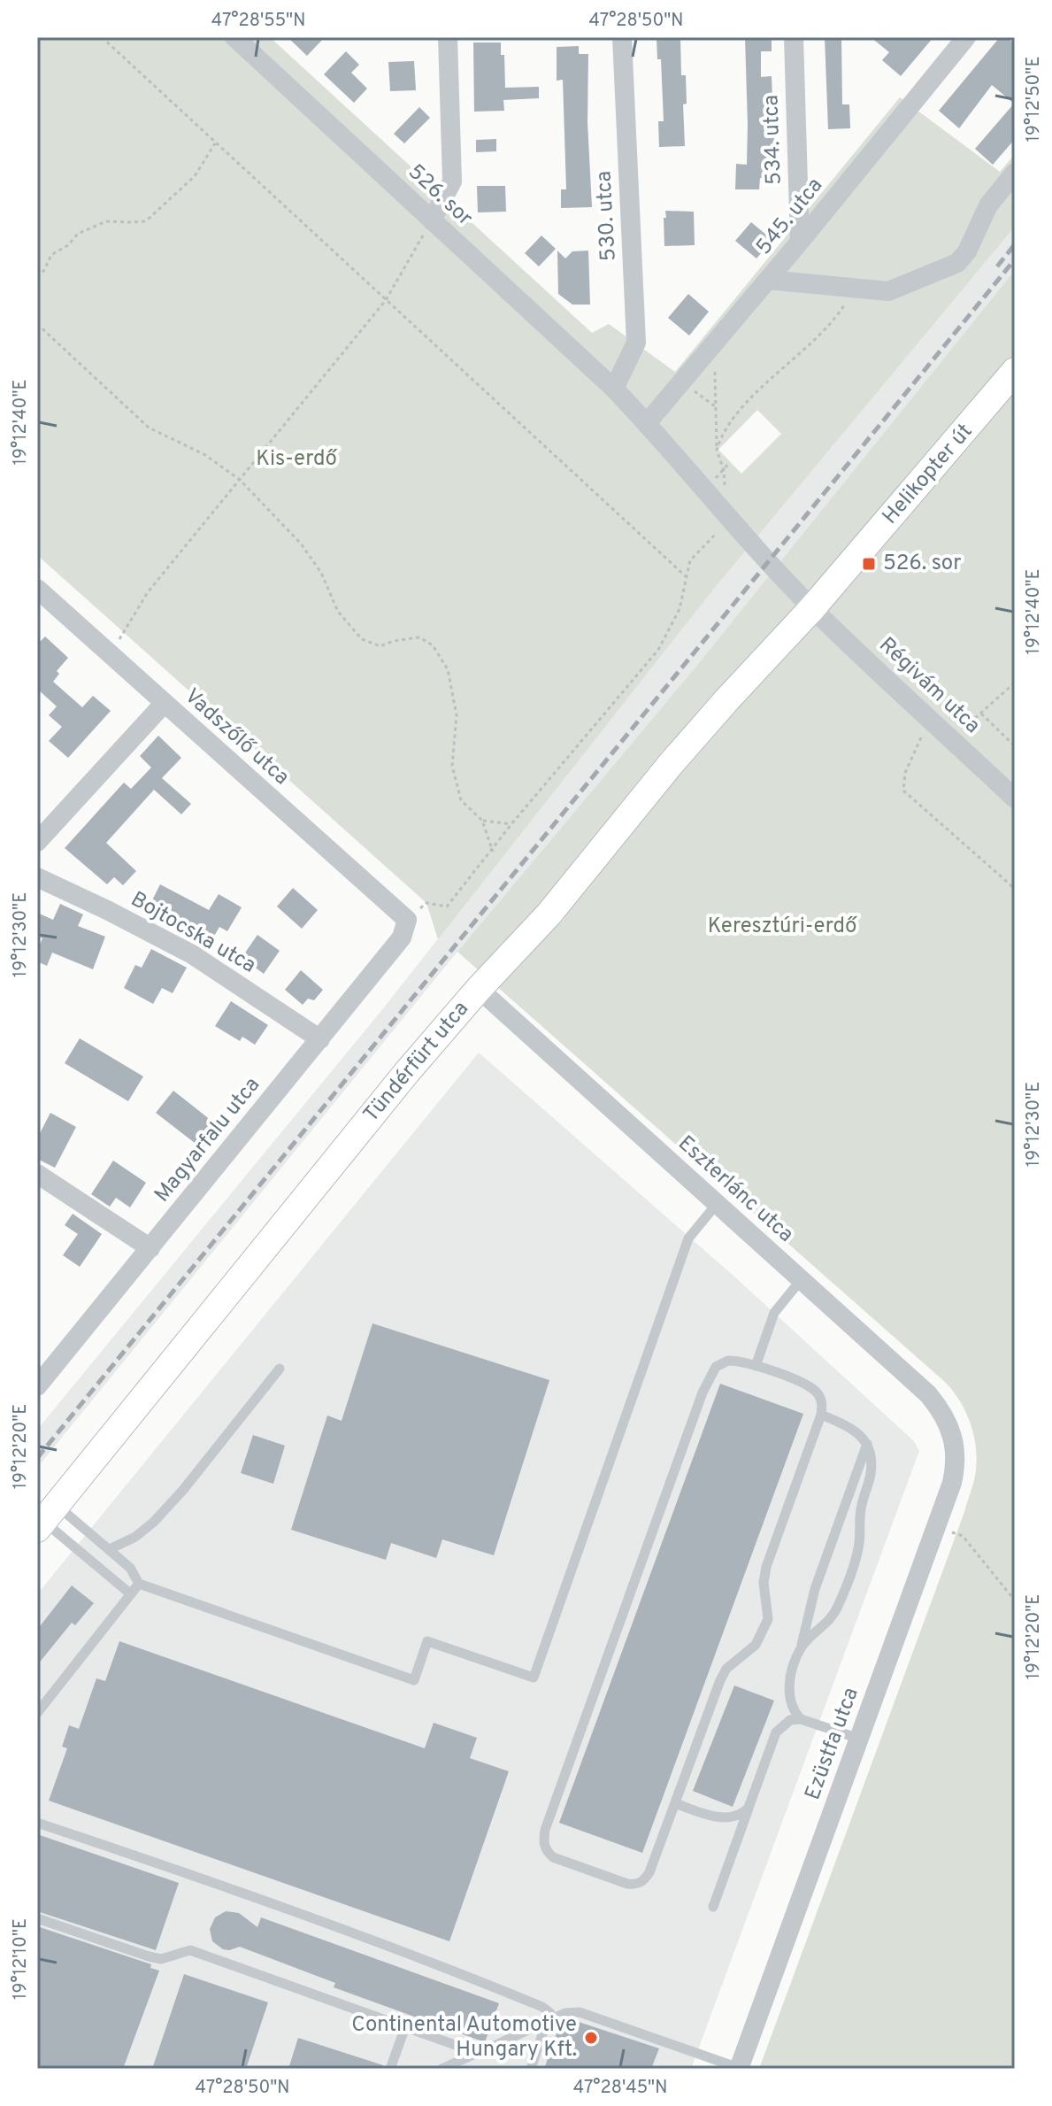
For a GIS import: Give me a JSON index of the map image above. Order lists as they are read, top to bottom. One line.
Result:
{"streets":{"street":["534. utca","526. sor","530. utca","545. utca","Helikopter út","Régivám utca","Vadszőlő utca","Bojtocska utca","Tündérfürt utca","Magyarfalu utca","Eszterlánc utca","Ezüstfa utca"]},"crossings":[["534. utca","545. utca"],["526. sor","530. utca"],["526. sor","545. utca"],["526. sor","Helikopter út"],["526. sor","Régivám utca"],["526. sor","Tündérfürt utca"],["Helikopter út","Régivám utca"],["Helikopter út","Tündérfürt utca"],["Régivám utca","Tündérfürt utca"],["Vadszőlő utca","Magyarfalu utca"],["Bojtocska utca","Magyarfalu utca"],["Tündérfürt utca","Eszterlánc utca"],["Eszterlánc utca","Ezüstfa utca"]],"parks":["Kis-erdő","Keresztúri-erdő"],"places":{"transit":["526. sor"],"other":["Continental Automotive Hungary Kft."]},"coordinates":["47°28'55\"N","47°28'50\"N","19°12'50\"E","19°12'40\"E","19°12'30\"E","19°12'20\"E","19°12'10\"E","47°28'45\"N"]}
